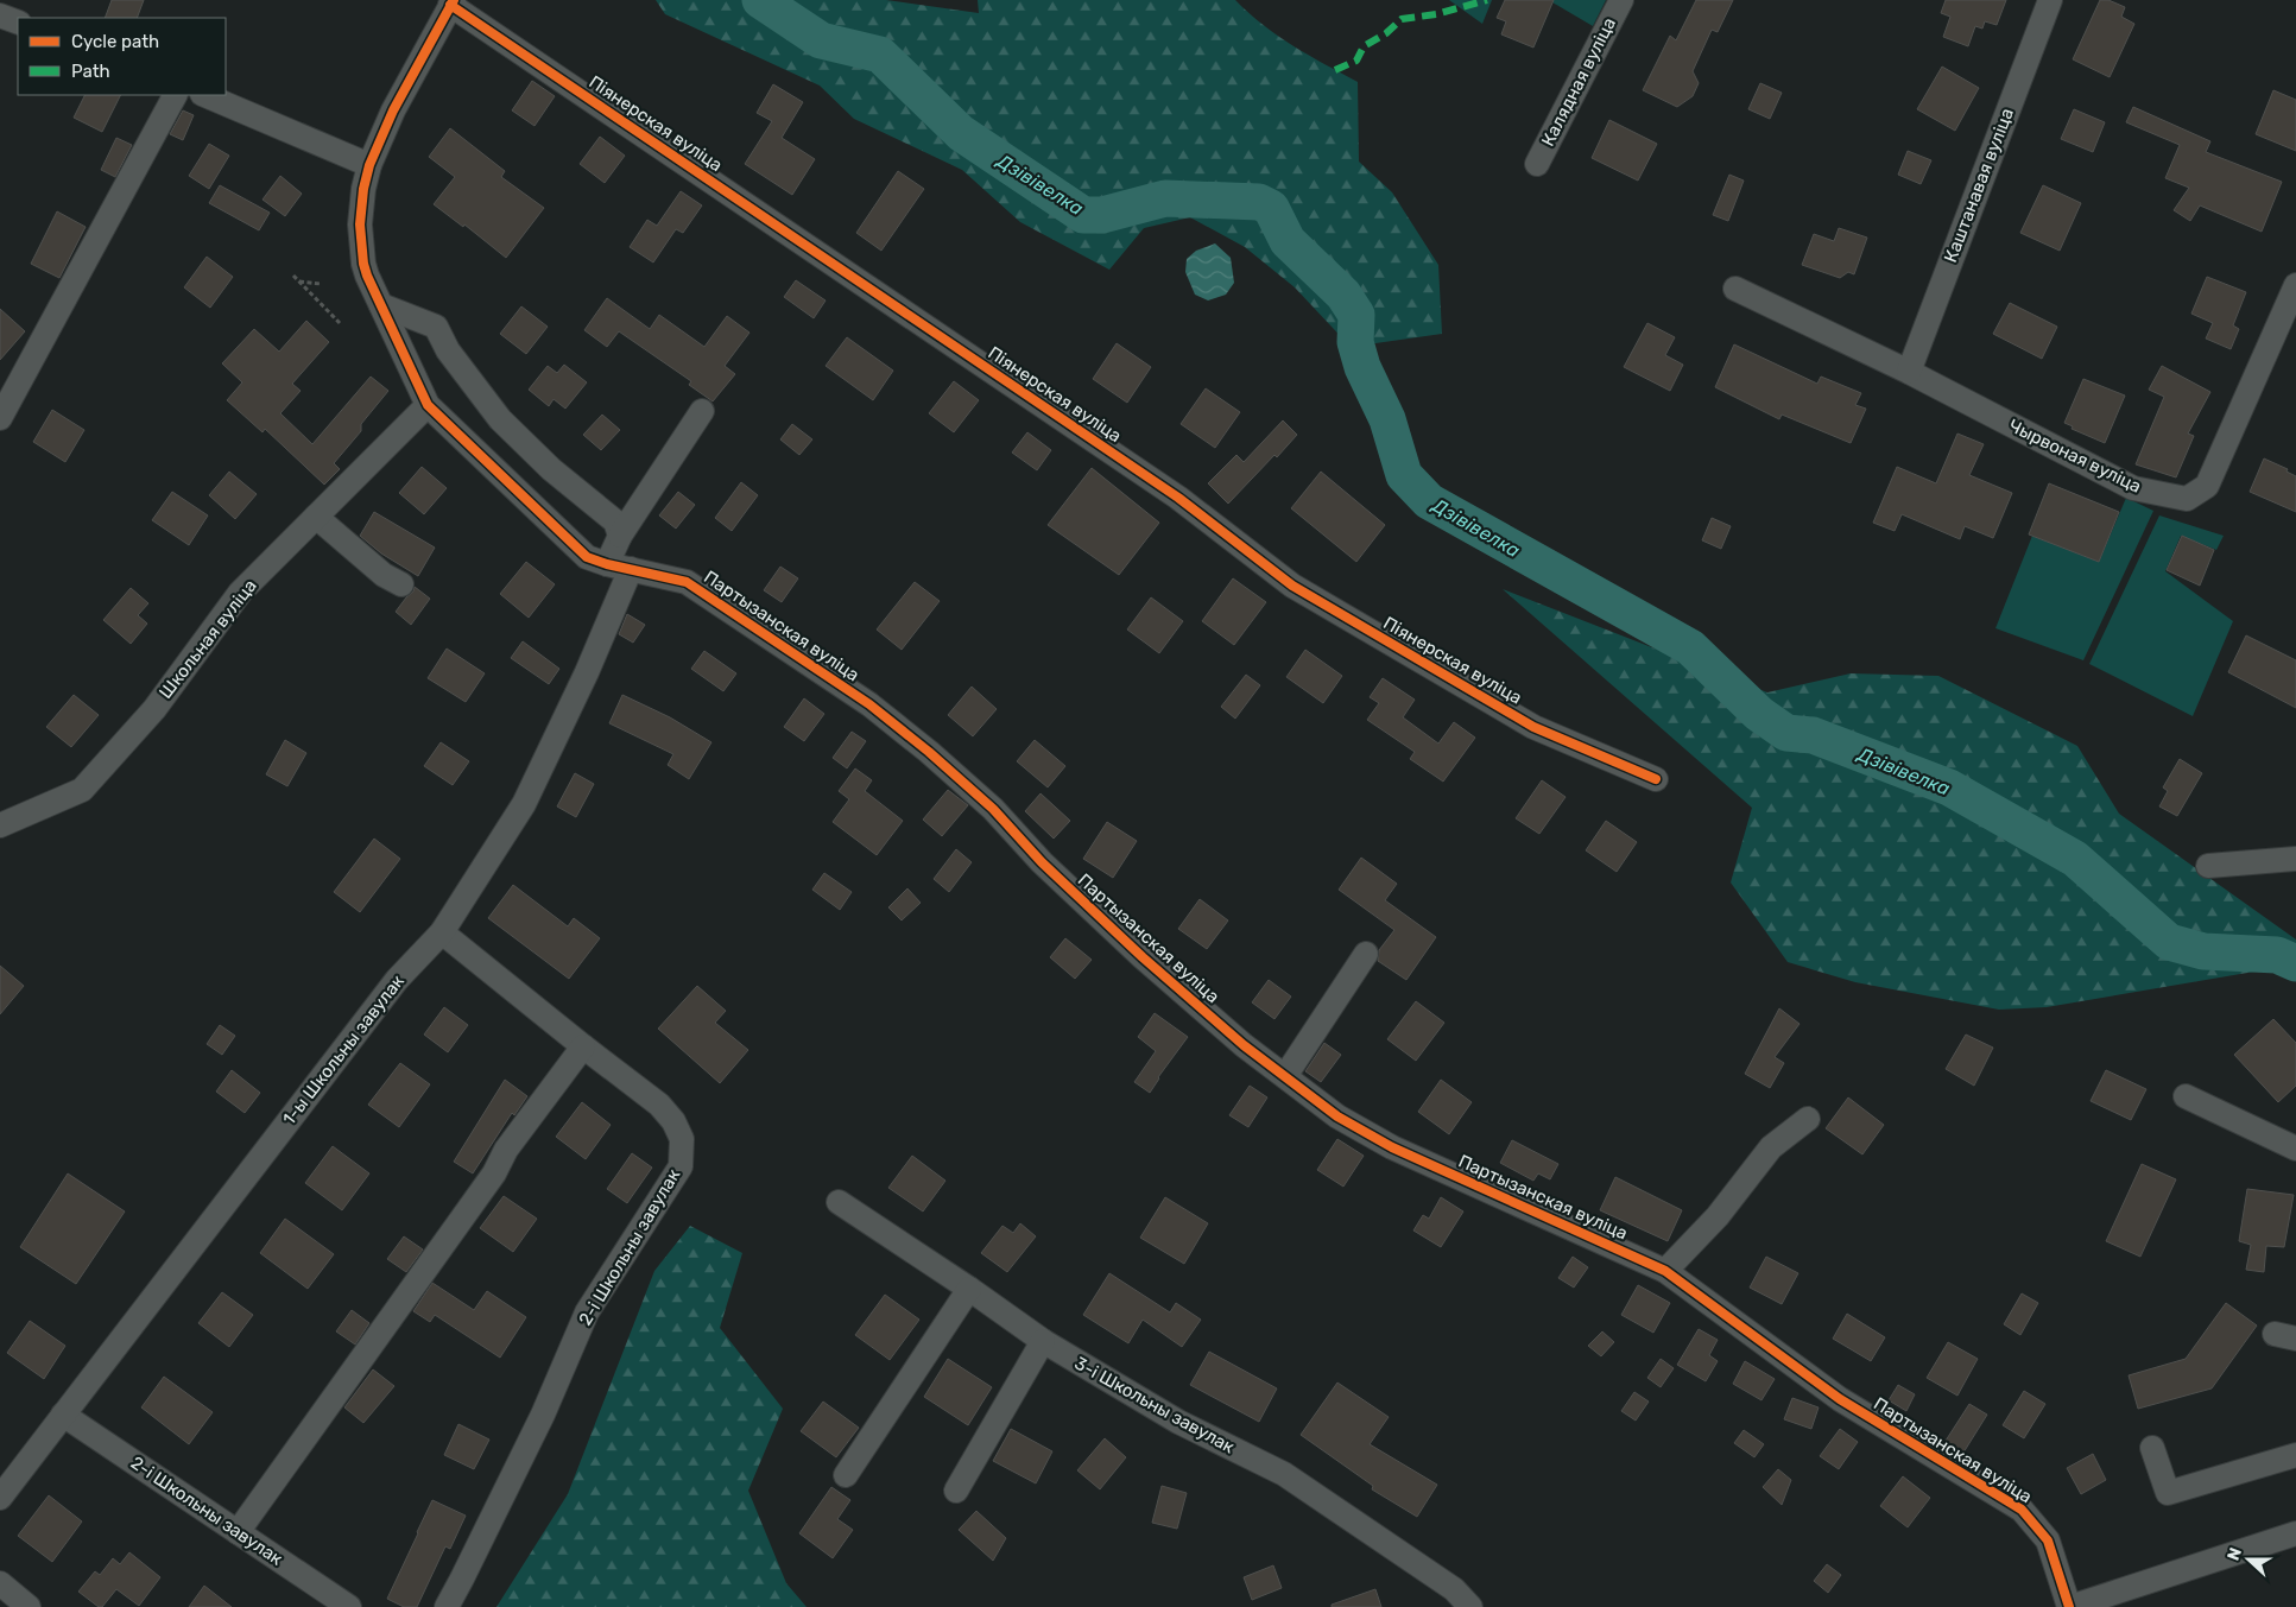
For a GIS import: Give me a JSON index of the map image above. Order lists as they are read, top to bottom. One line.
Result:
{"streets":{"street":["Калядная вуліца","Піянерская вуліца","Каштанавая вуліца","Чырвоная вуліца","Партызанская вуліца","Школьная вуліца","1-ы Школьны завулак","2-і Школьны завулак","3-і Школьны завулак"]},"crossings":[["Піянерская вуліца","Партызанская вуліца"],["Каштанавая вуліца","Чырвоная вуліца"],["Партызанская вуліца","Школьная вуліца"],["Партызанская вуліца","1-ы Школьны завулак"],["1-ы Школьны завулак","2-і Школьны завулак"]],"water":["Дзівівелка"],"legend":["Cycle path","Path"],"north":"left"}
